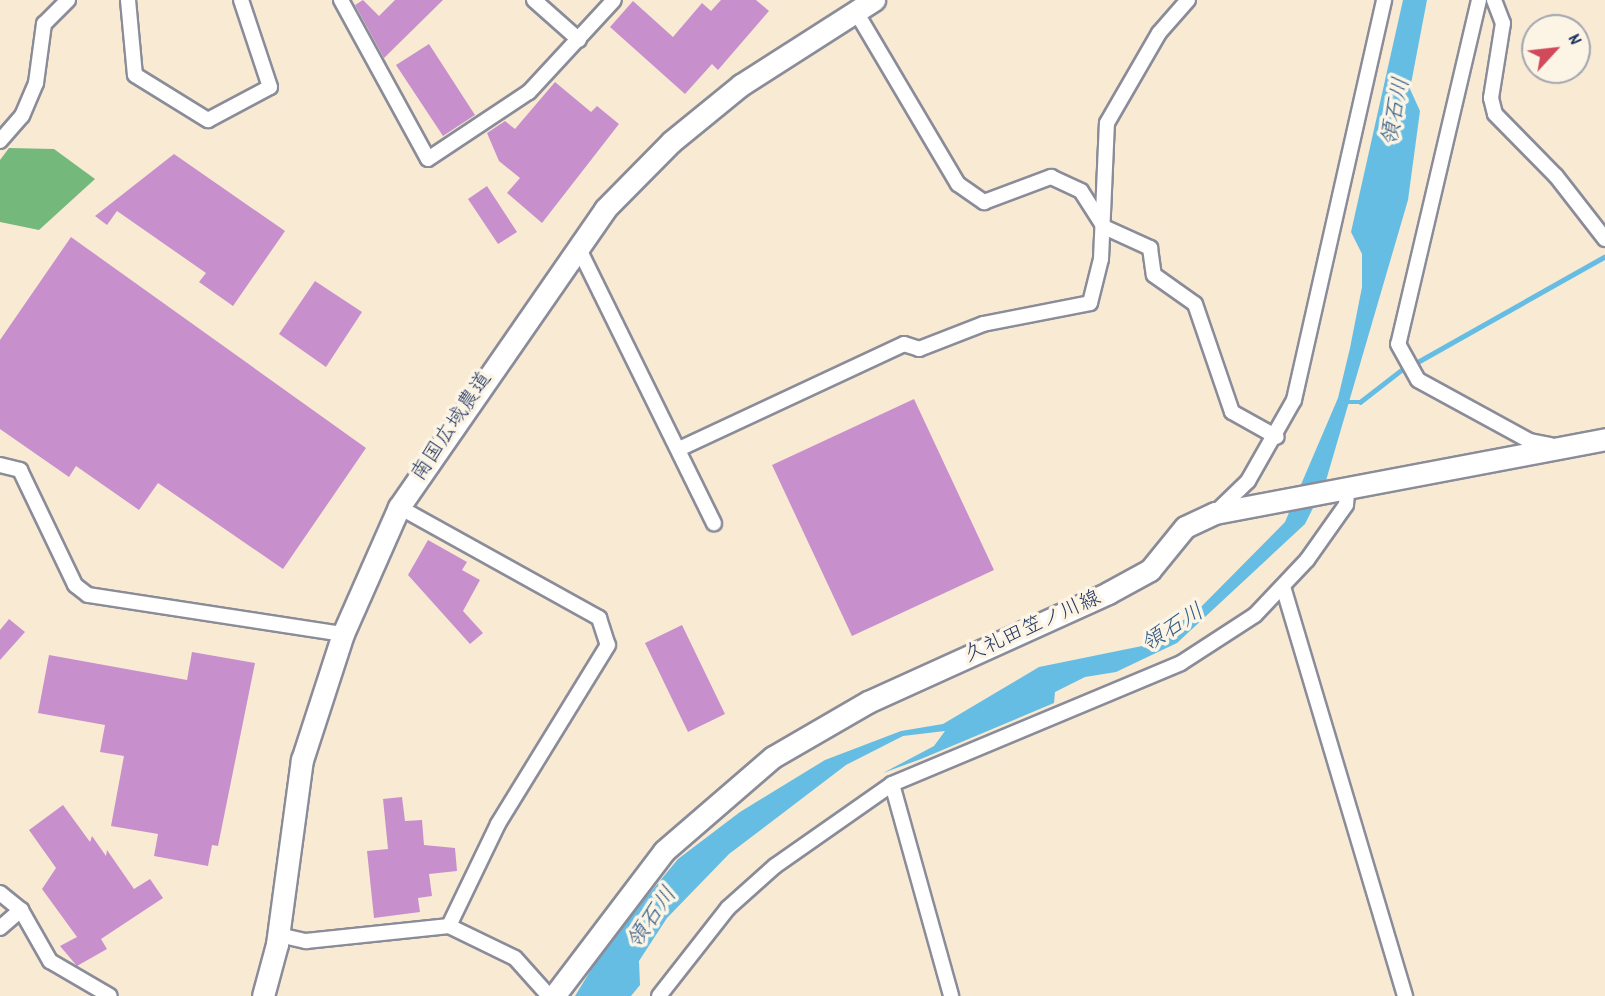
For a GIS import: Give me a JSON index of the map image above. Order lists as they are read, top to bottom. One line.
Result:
{"streets":{"main road":["南国広域農道","久礼田笠ノ川線"]},"water":["領石川"],"north":"top right"}
